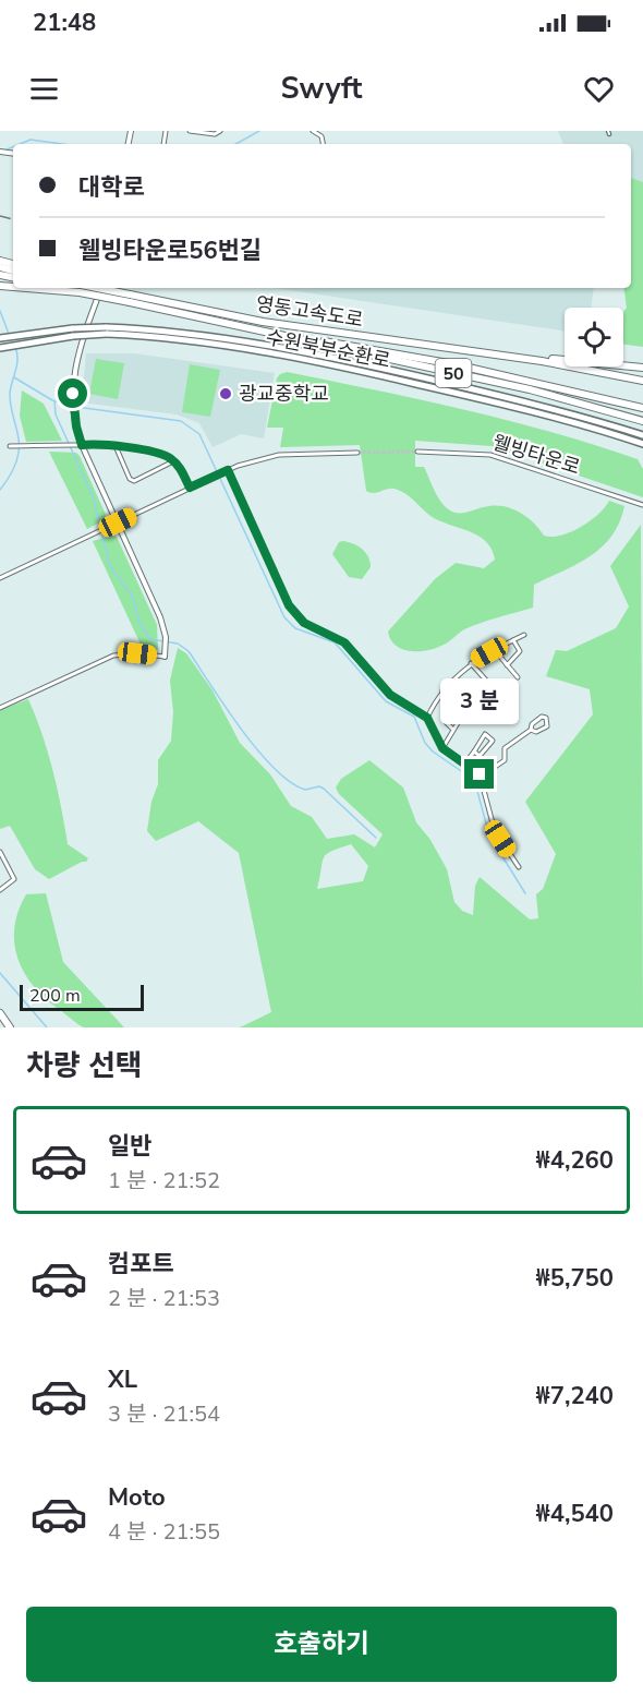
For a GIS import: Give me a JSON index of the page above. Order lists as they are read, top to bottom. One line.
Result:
{"streets":{"highway":["영동고속도로","수원북부순환로","50"],"street":["웰빙타운로"]},"places":["광교중학교"],"scale_bar":"200 m","page":{"status":"21:48","header":"Swyft","banner":["대학로","웰빙타운로56번길"],"bubble":"3 분","scale":"200 m","heading":"차량 선택","list":[{"name":"일반","note":"1 분 · 21:52","value":"₩4,260"},{"name":"컴포트","note":"2 분 · 21:53","value":"₩5,750"},{"name":"XL","note":"3 분 · 21:54","value":"₩7,240"},{"name":"Moto","note":"4 분 · 21:55","value":"₩4,540"}],"buttons":"호출하기"}}
